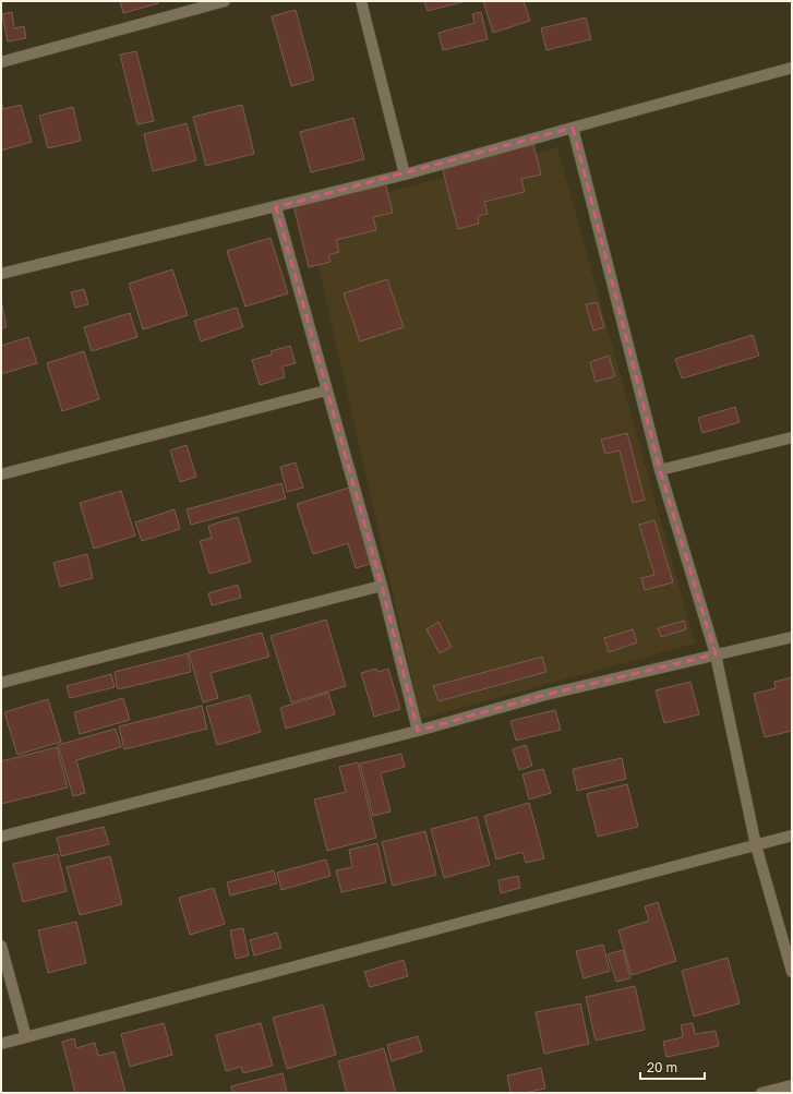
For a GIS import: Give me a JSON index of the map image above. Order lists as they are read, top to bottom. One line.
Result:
{"scale_bar":"20 m"}
